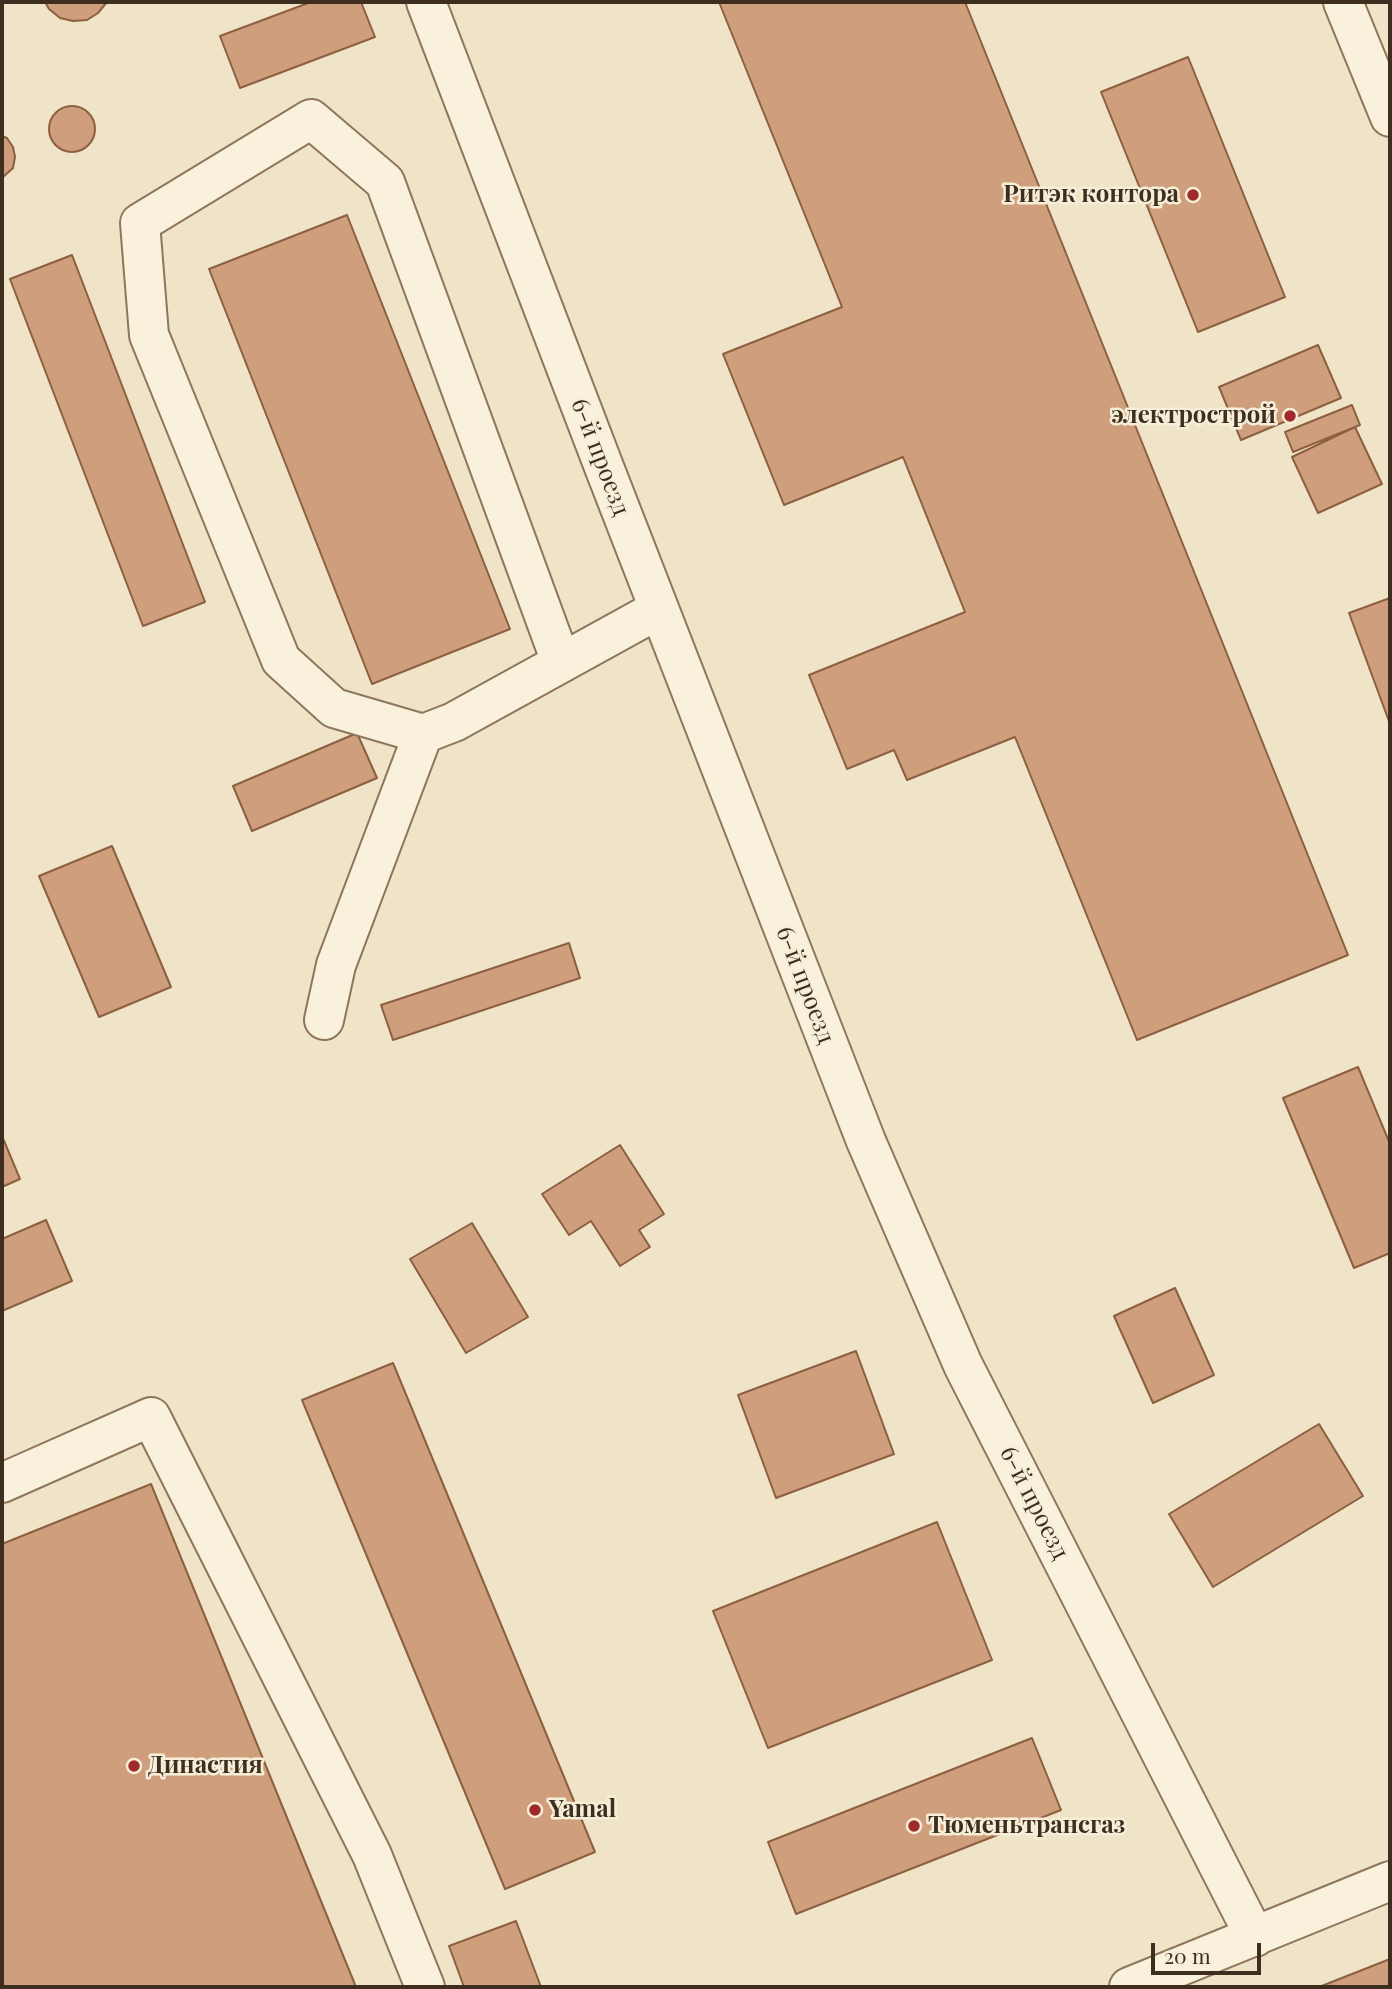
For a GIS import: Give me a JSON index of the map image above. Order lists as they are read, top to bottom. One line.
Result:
{"streets":{"street":["6-й проезд"]},"places":["Ритэк контора","электрострой","Династия","Yamal","Тюменьтрансгаз"],"scale_bar":"20 m"}
